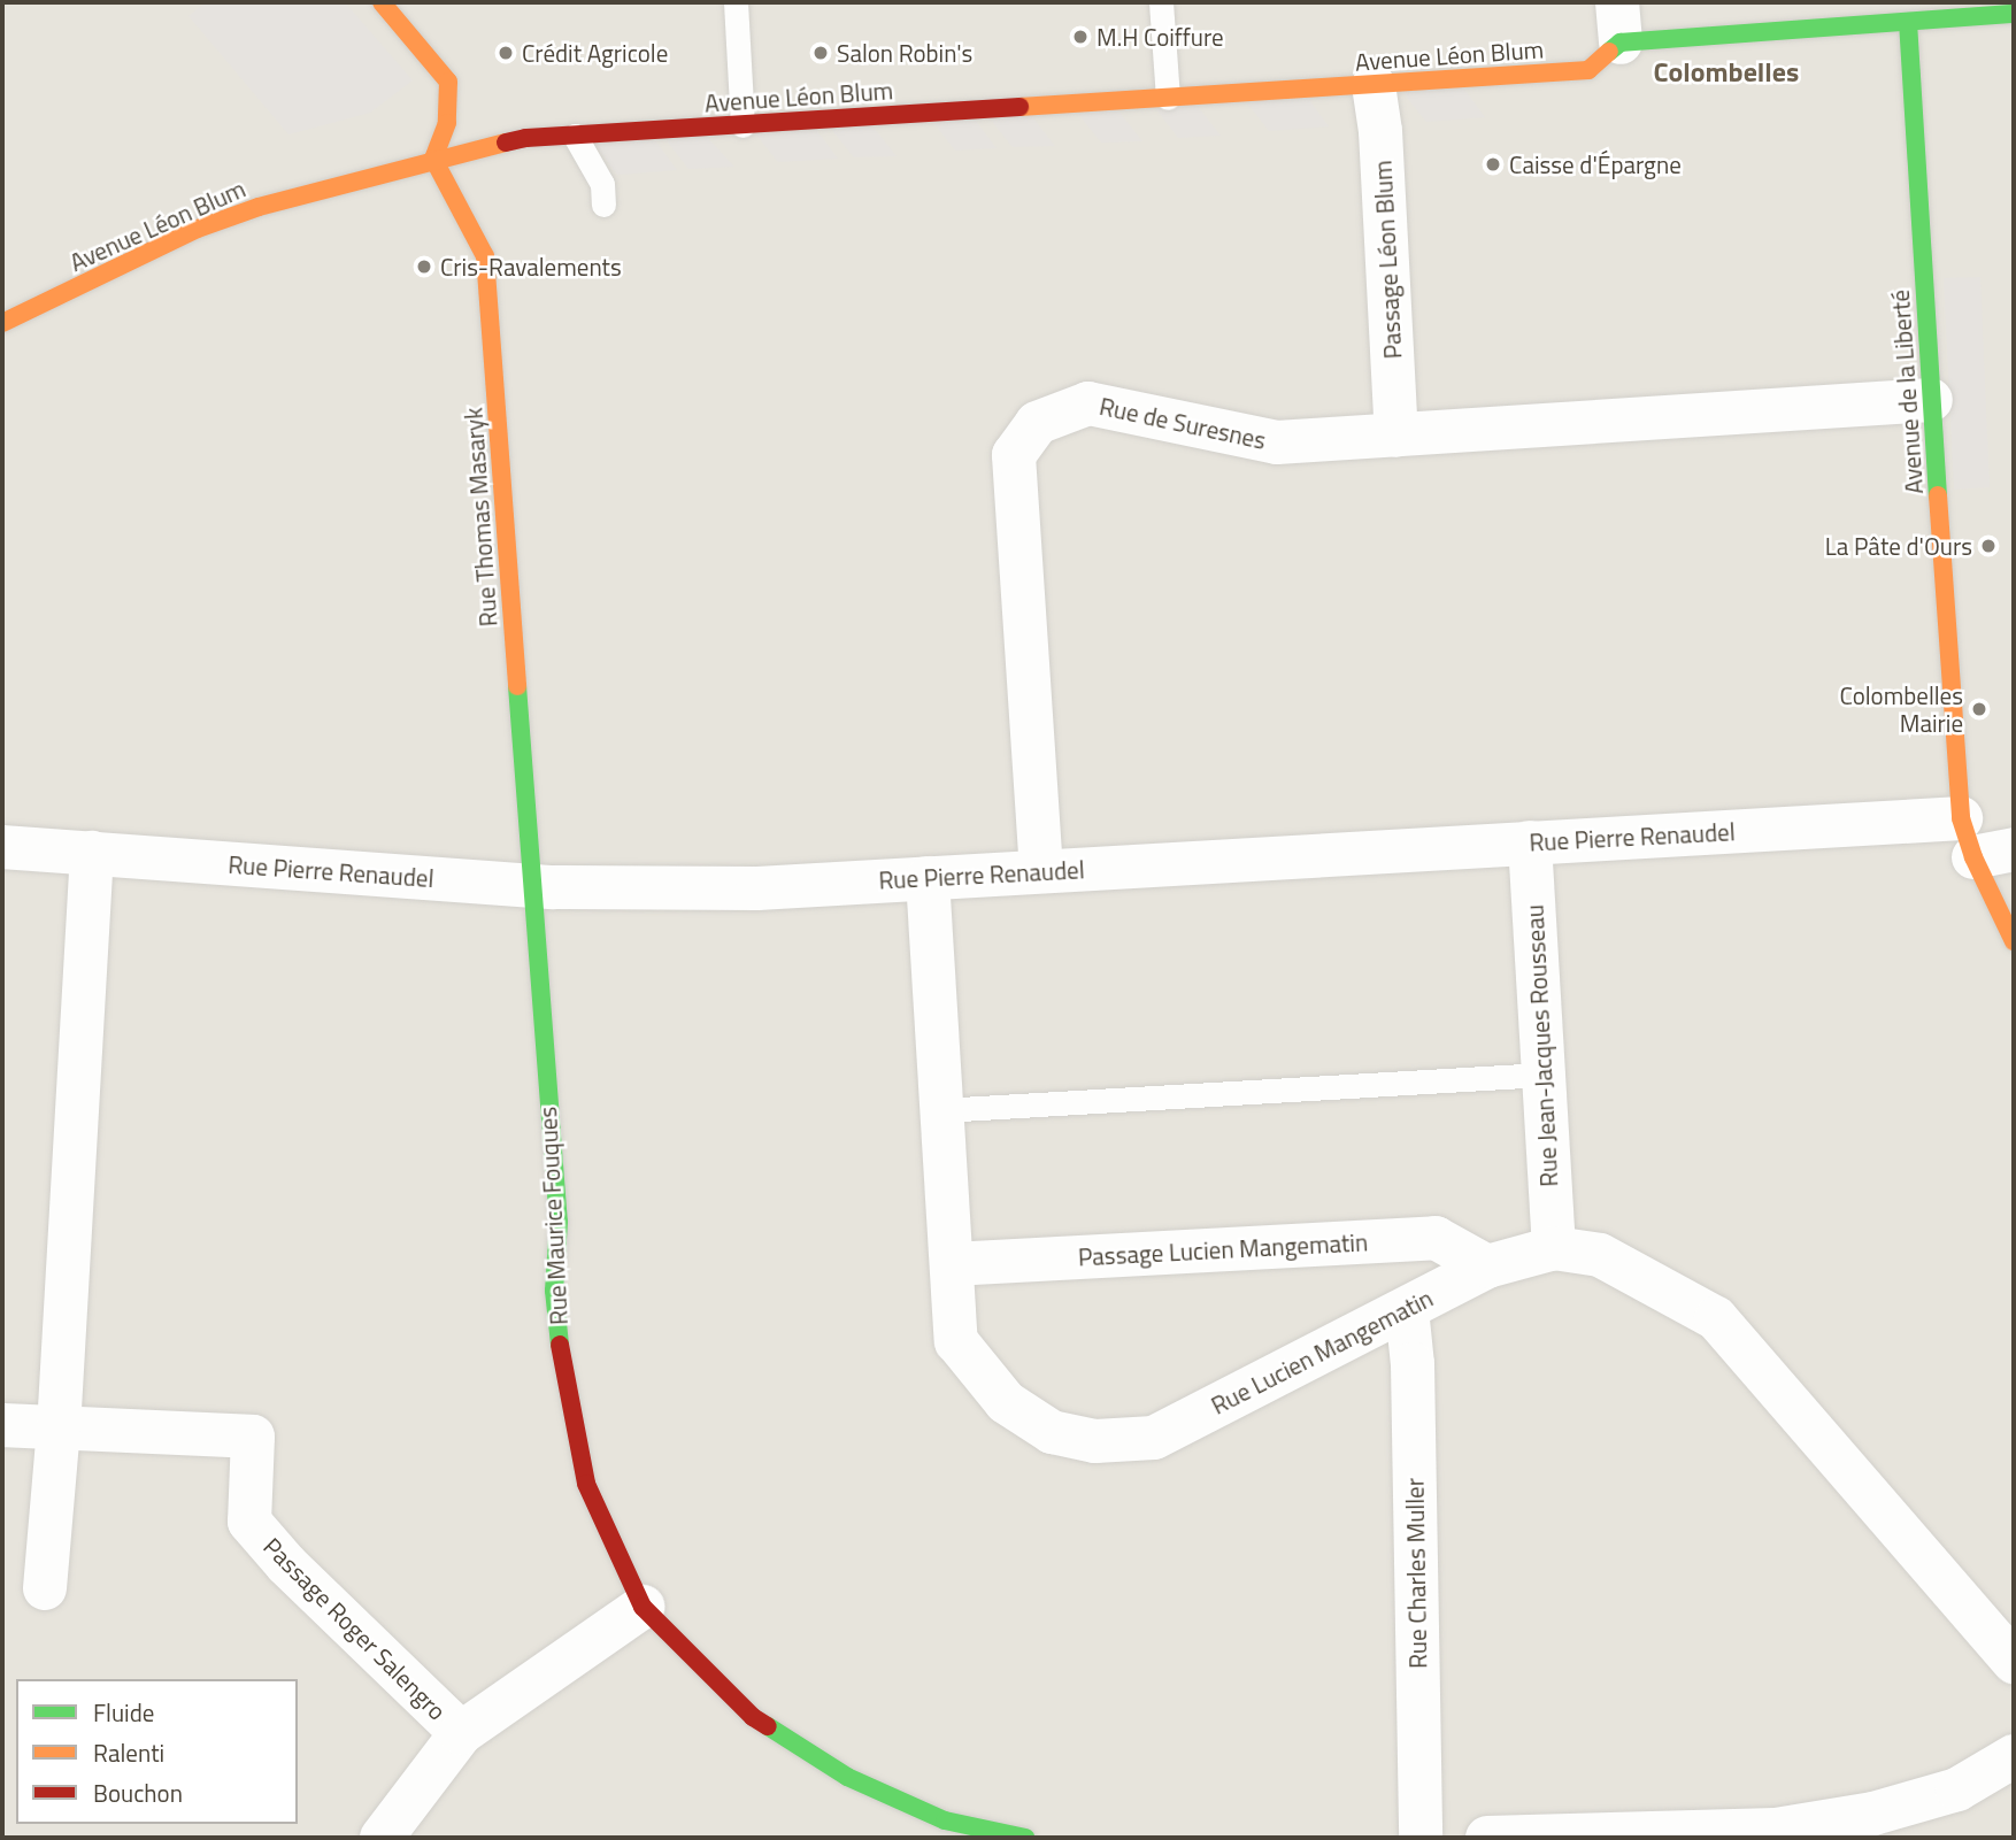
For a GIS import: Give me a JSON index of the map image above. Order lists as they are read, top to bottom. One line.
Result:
{"streets":{"street":["Avenue Léon Blum","Passage Léon Blum","Avenue de la Liberté","Rue de Suresnes","Rue Thomas Masaryk","Rue Pierre Renaudel","Rue Jean-Jacques Rousseau","Rue Maurice Fouques","Passage Lucien Mangematin","Rue Lucien Mangematin","Rue Charles Muller","Passage Roger Salengro"]},"crossings":[["Avenue Léon Blum","Passage Léon Blum"],["Avenue Léon Blum","Rue Thomas Masaryk"],["Passage Léon Blum","Rue de Suresnes"],["Avenue de la Liberté","Rue de Suresnes"],["Avenue de la Liberté","Rue Pierre Renaudel"],["Rue de Suresnes","Rue Pierre Renaudel"],["Rue Thomas Masaryk","Rue Pierre Renaudel"],["Rue Thomas Masaryk","Rue Maurice Fouques"],["Rue Pierre Renaudel","Rue Jean-Jacques Rousseau"],["Rue Pierre Renaudel","Rue Maurice Fouques"],["Rue Pierre Renaudel","Rue Lucien Mangematin"],["Rue Jean-Jacques Rousseau","Rue Lucien Mangematin"],["Passage Lucien Mangematin","Rue Lucien Mangematin"],["Rue Lucien Mangematin","Rue Charles Muller"]],"districts":["Colombelles"],"places":["M.H Coiffure","Crédit Agricole","Salon Robin's","Caisse d'Épargne","Cris-Ravalements","La Pâte d'Ours","Colombelles Mairie"],"legend":["Fluide","Ralenti","Bouchon"]}
